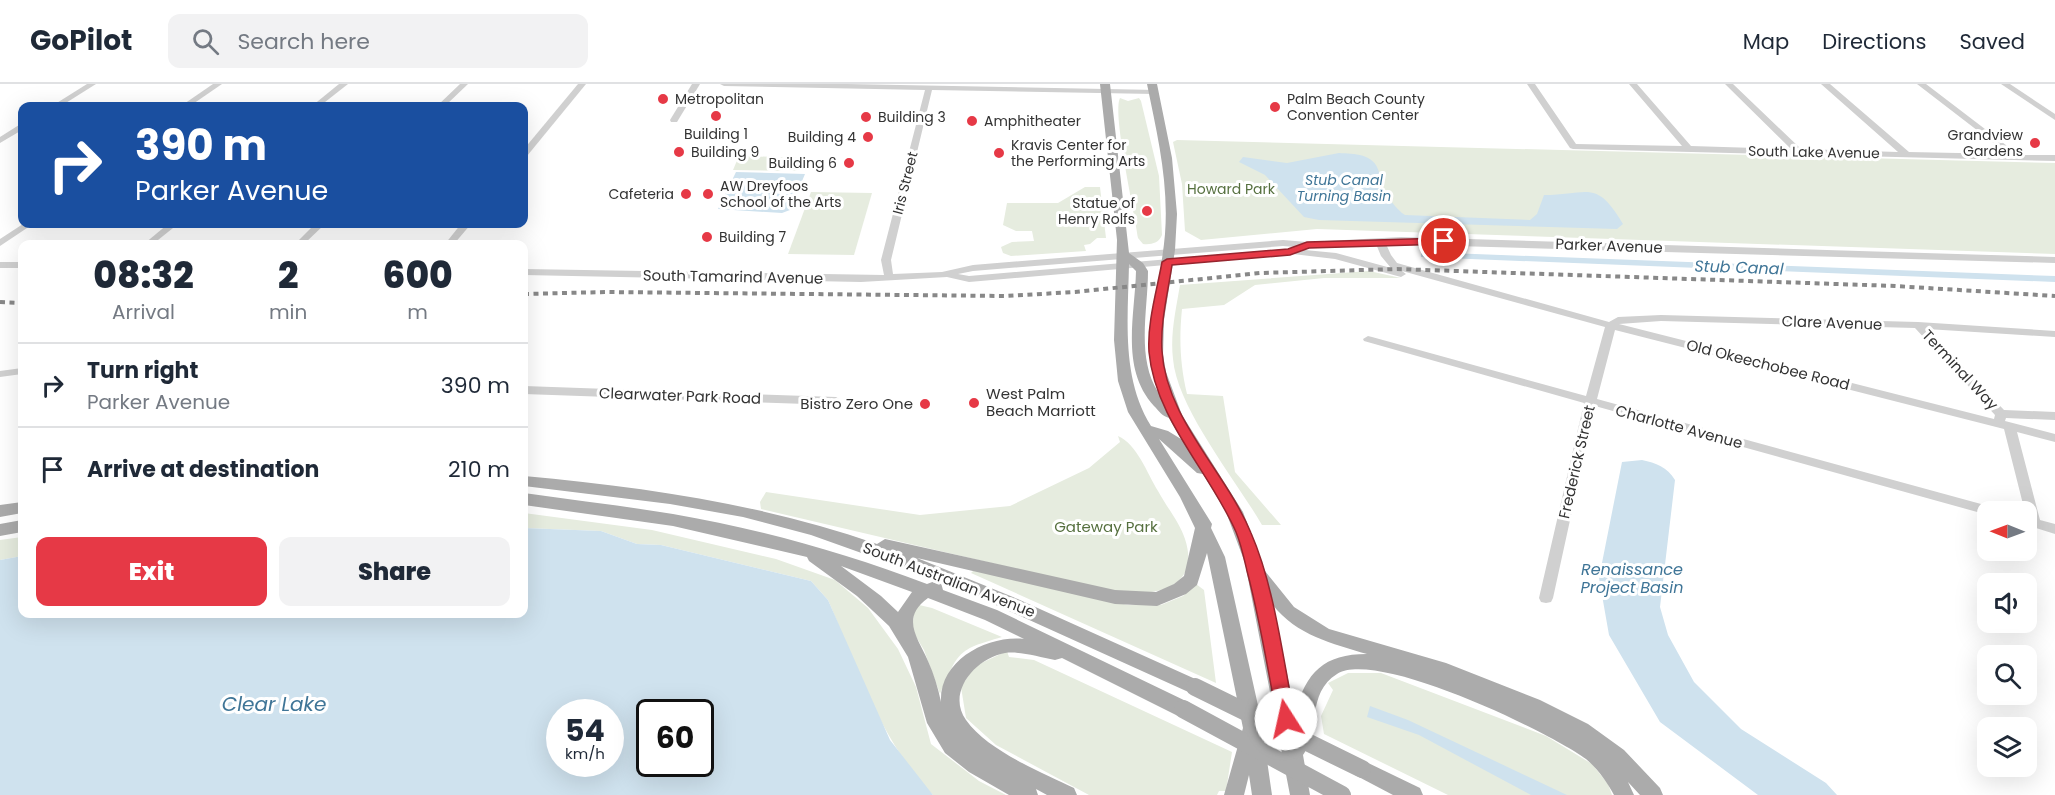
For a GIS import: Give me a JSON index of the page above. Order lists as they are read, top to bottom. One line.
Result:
{"streets":{"main road":["South Australian Avenue"],"street":["South Lake Avenue","Iris Street","Parker Avenue","South Tamarind Avenue","Clare Avenue","Old Okeechobee Road","Terminal Way","Clearwater Park Road","Charlotte Avenue","Frederick Street"]},"crossings":[["Iris Street","South Tamarind Avenue"],["Parker Avenue","South Tamarind Avenue"],["Parker Avenue","Old Okeechobee Road"],["Clare Avenue","Old Okeechobee Road"],["Clare Avenue","Terminal Way"],["Clare Avenue","Frederick Street"],["Old Okeechobee Road","Terminal Way"],["Old Okeechobee Road","Frederick Street"],["Charlotte Avenue","Frederick Street"]],"water":["Stub Canal Turning Basin","Stub Canal","Renaissance Project Basin","Clear Lake"],"parks":["Howard Park","Gateway Park"],"places":["Metropolitan","Palm Beach County Convention Center","Building 1","Building 3","Amphitheater","Building 4","Grandview Gardens","Building 9","Kravis Center for the Performing Arts","Building 6","Cafeteria","AW Dreyfoos School of the Arts","Statue of Henry Rolfs","Building 7","West Palm Beach Marriott","Bistro Zero One"],"north":"left","page":{"header":"GoPilot","search":"Search here","nav":["Map","Directions","Saved"],"turn":["390 m","Parker Avenue"],"eta":["08:32","Arrival","2","min","600","m"],"list":[{"name":"Turn right","note":"Parker Avenue","value":"390 m"},{"name":"Arrive at destination","value":"210 m"}],"buttons":["Exit","Share"],"speed":"54 km/h","limit":"60"}}
